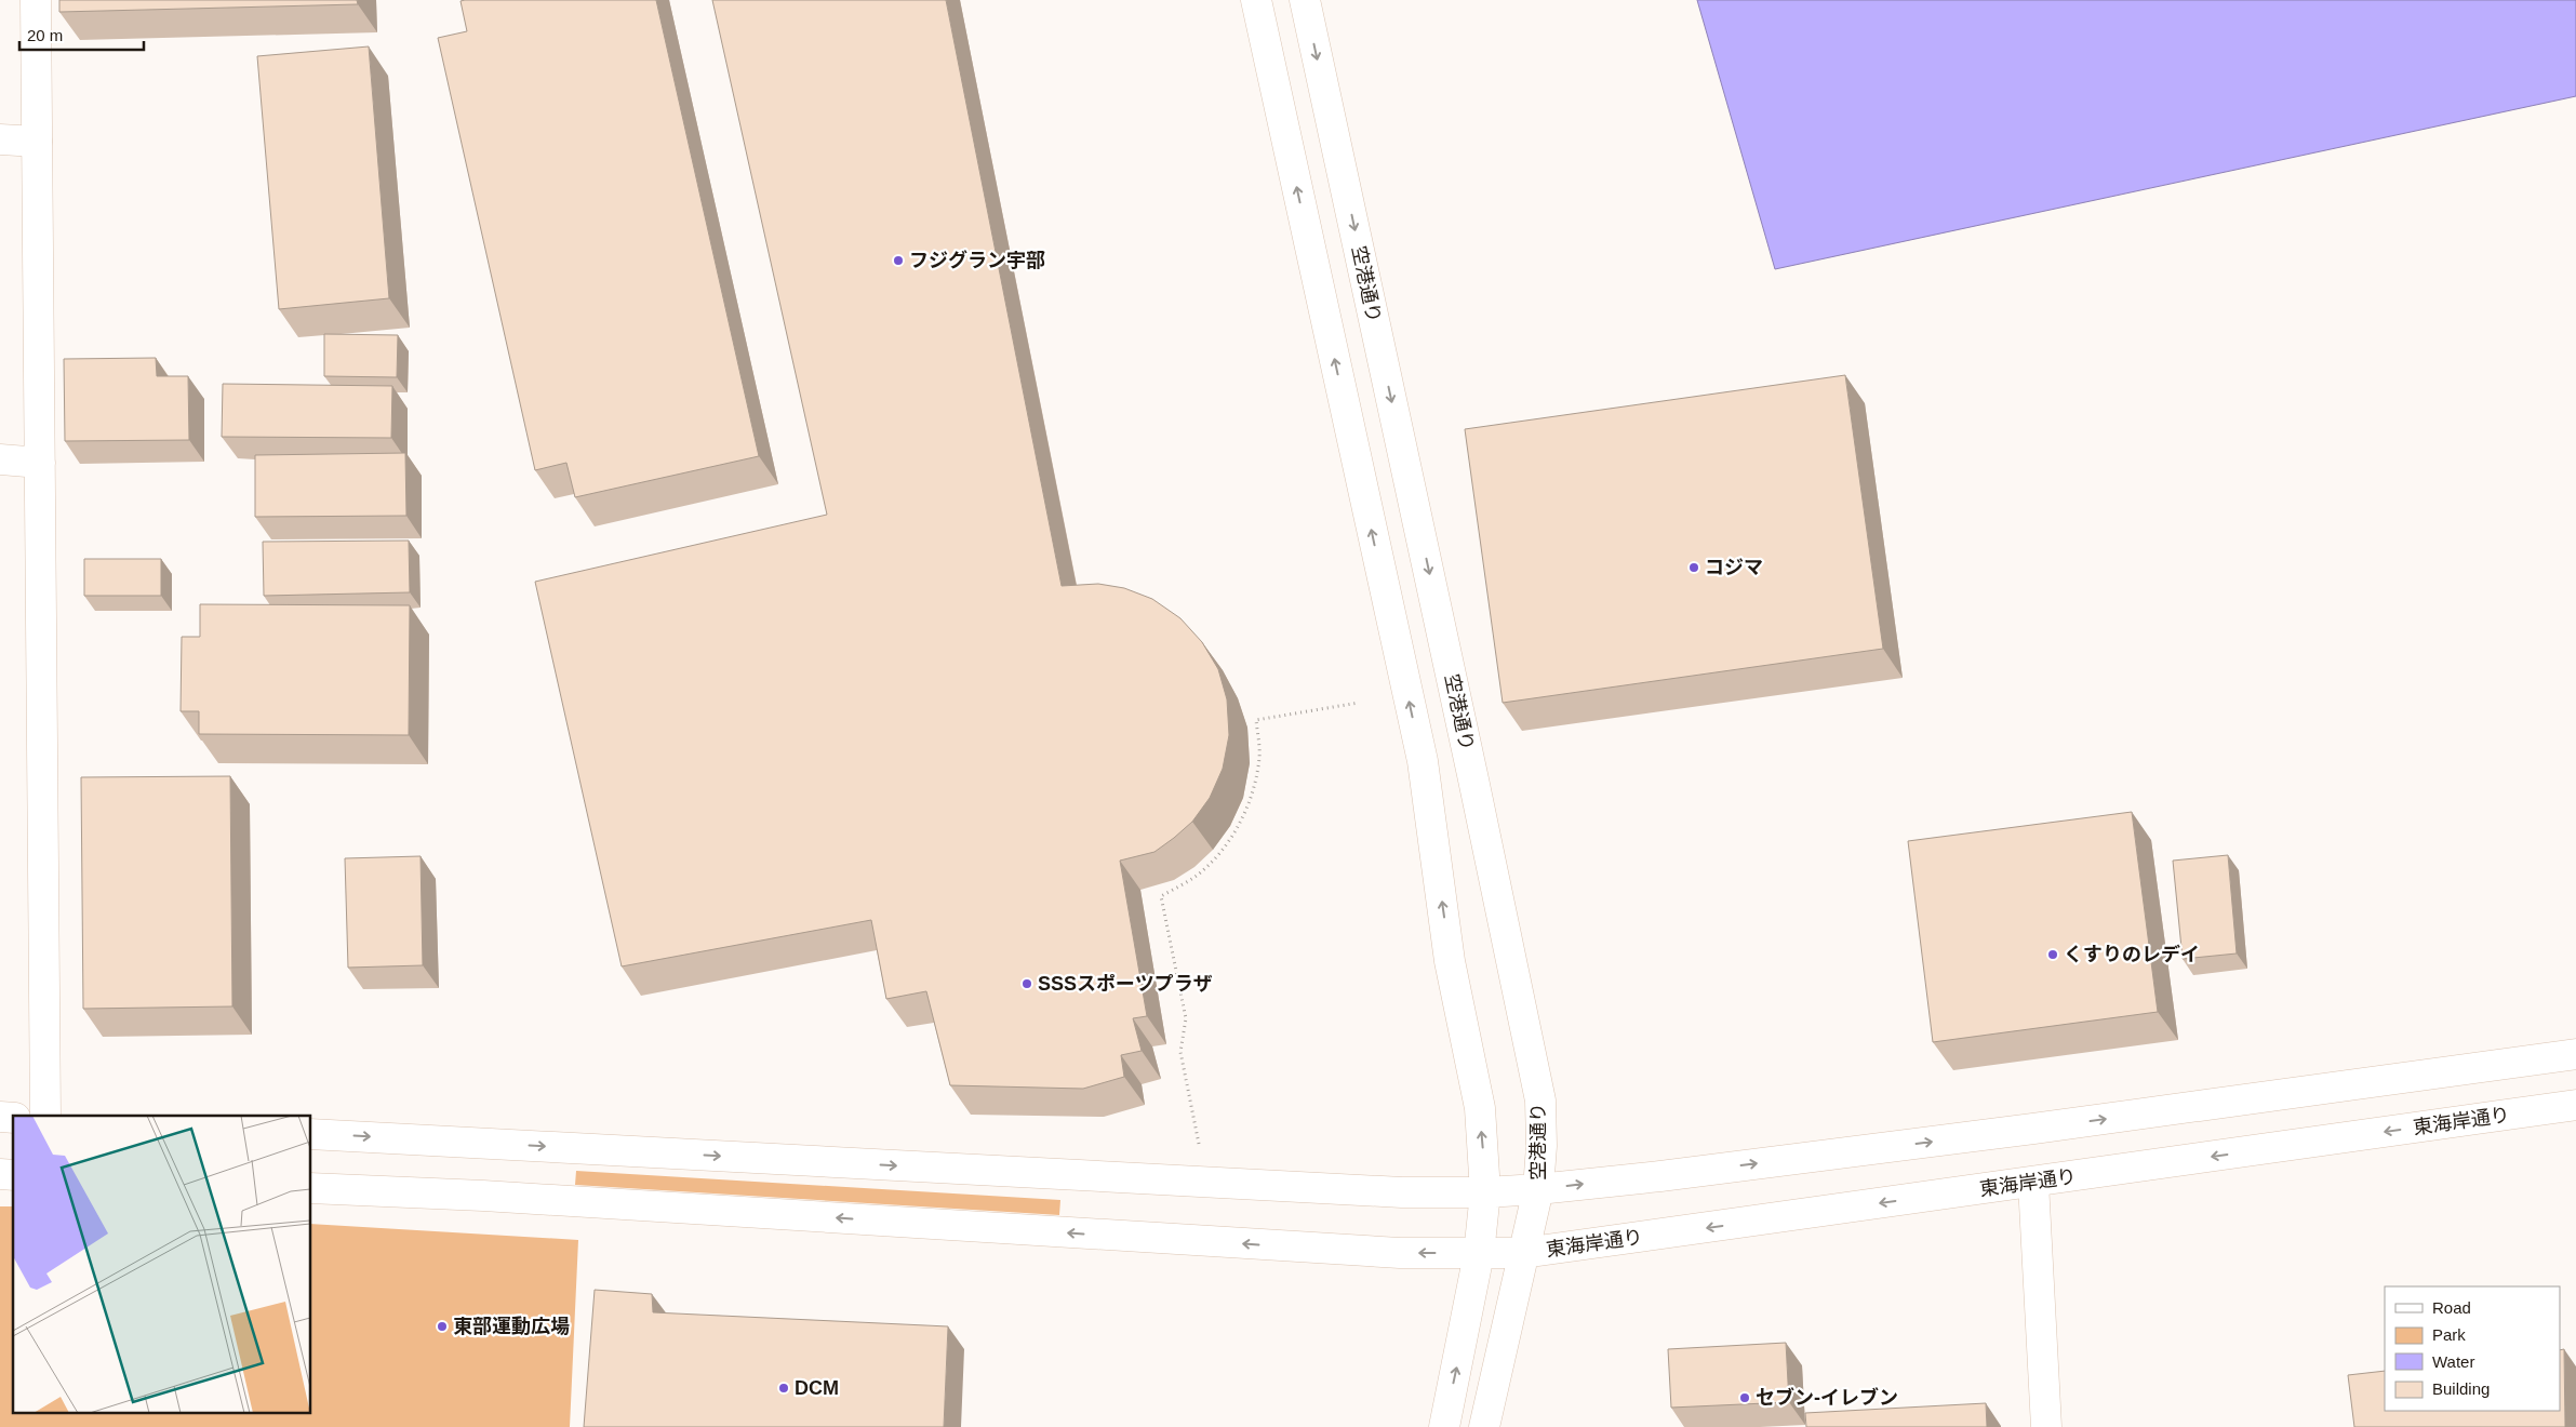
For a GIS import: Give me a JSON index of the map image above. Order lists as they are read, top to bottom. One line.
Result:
{"streets":{"street":["空港通り","東海岸通り"]},"crossings":[["空港通り","東海岸通り"]],"places":["フジグラン宇部","コジマ","くすりのレデイ","SSSスポーツプラザ","東部運動広場","DCM","セブン-イレブン"],"legend":["Road","Park","Water","Building"],"scale_bar":"20 m"}
